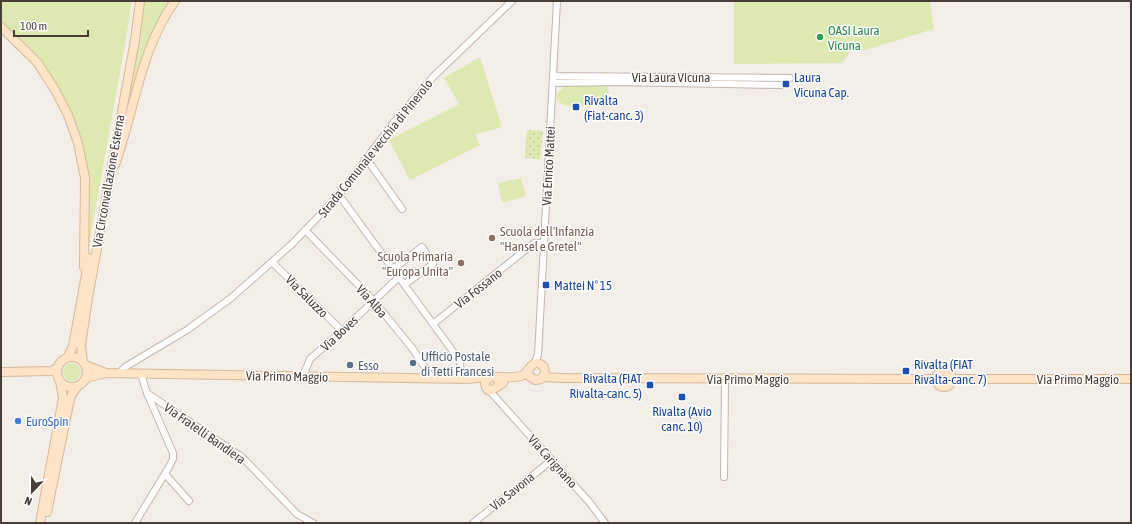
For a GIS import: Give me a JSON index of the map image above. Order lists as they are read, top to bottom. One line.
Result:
{"streets":{"main road":["Via Circonvallazione Esterna","Via Primo Maggio"],"street":["Via Laura Vicuna","Strada Comunale vecchia di Pinerolo","Via Enrico Mattei","Via Fossano","Via Saluzzo","Via Alba","Via Boves","Via Fratelli Bandiera","Via Carignano","Via Savona"]},"crossings":[["Via Laura Vicuna","Via Enrico Mattei"],["Strada Comunale vecchia di Pinerolo","Via Saluzzo"],["Strada Comunale vecchia di Pinerolo","Via Alba"],["Strada Comunale vecchia di Pinerolo","Via Primo Maggio"],["Via Enrico Mattei","Via Fossano"],["Via Enrico Mattei","Via Primo Maggio"],["Via Circonvallazione Esterna","Via Primo Maggio"],["Via Saluzzo","Via Boves"],["Via Alba","Via Boves"],["Via Alba","Via Primo Maggio"],["Via Boves","Via Primo Maggio"],["Via Primo Maggio","Via Carignano"],["Via Carignano","Via Savona"]],"places":{"other":["OASI Laura Vicuna","Scuola dell'Infanzia \"Hansel e Gretel\"","Scuola Primaria \"Europa Unita\"","Ufficio Postale di Tetti Francesi","Esso","EuroSpin"],"transit":["Laura Vicuna Cap.","Rivalta (Fiat-canc. 3)","Mattei N° 15","Rivalta (FIAT Rivalta-canc. 7)","Rivalta (FIAT Rivalta-canc. 5)","Rivalta (Avio canc. 10)"]},"scale_bar":"100 m","north":"bottom"}
